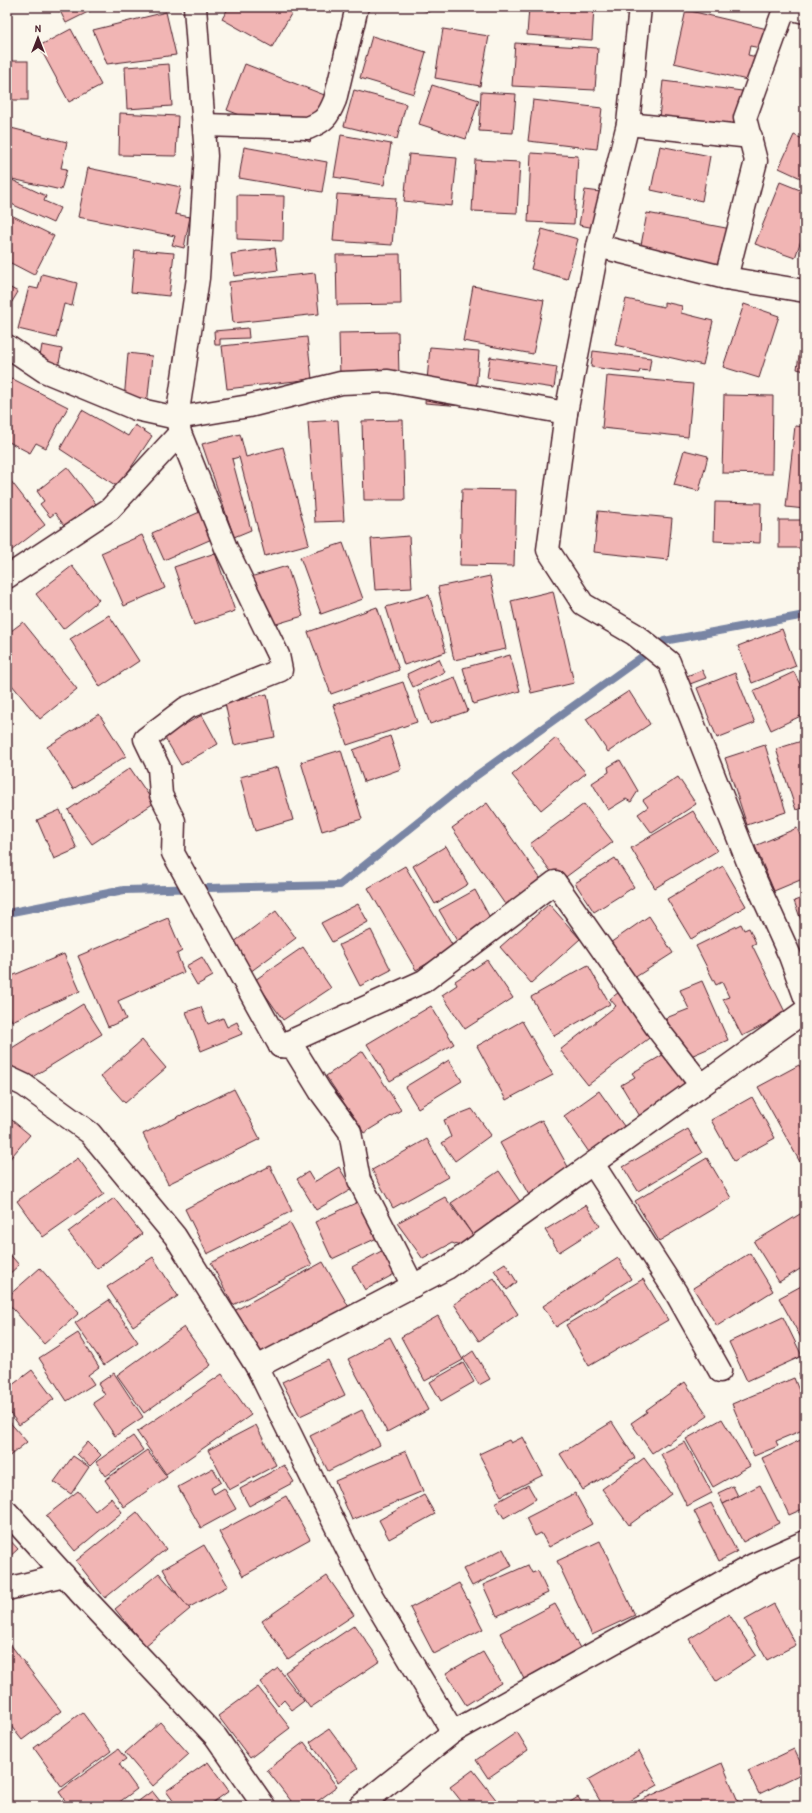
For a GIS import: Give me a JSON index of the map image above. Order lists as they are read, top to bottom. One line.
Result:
{"north":"top"}
